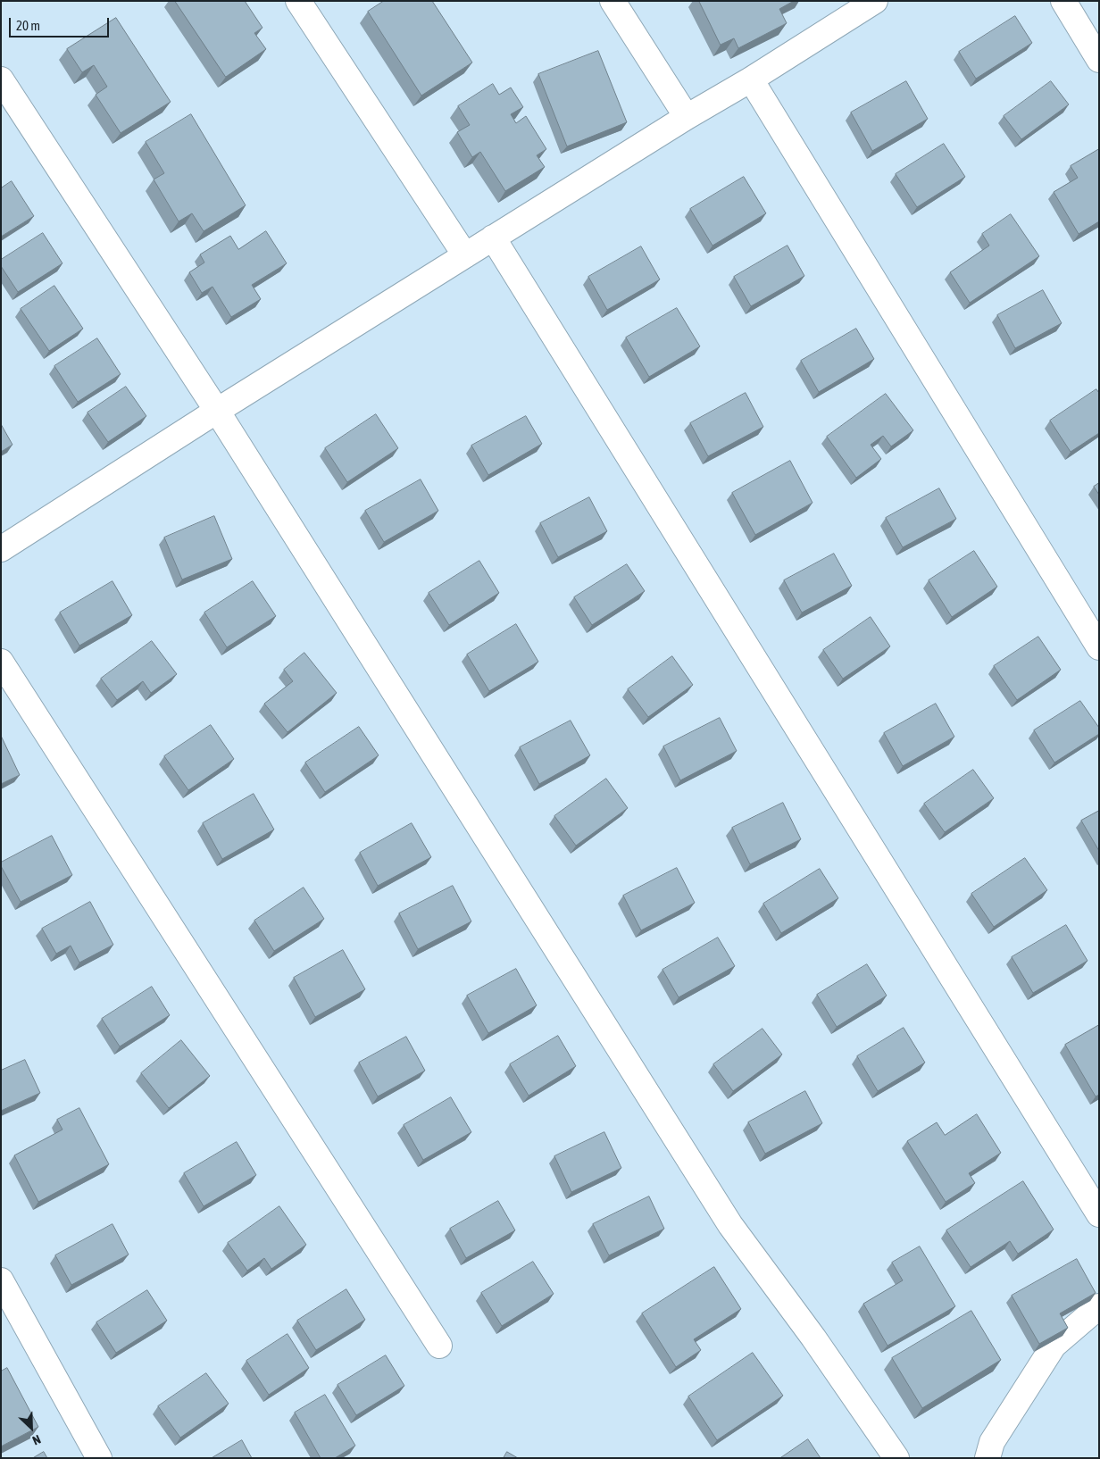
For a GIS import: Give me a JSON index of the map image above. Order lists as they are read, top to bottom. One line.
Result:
{"scale_bar":"20 m","north":"bottom right"}
